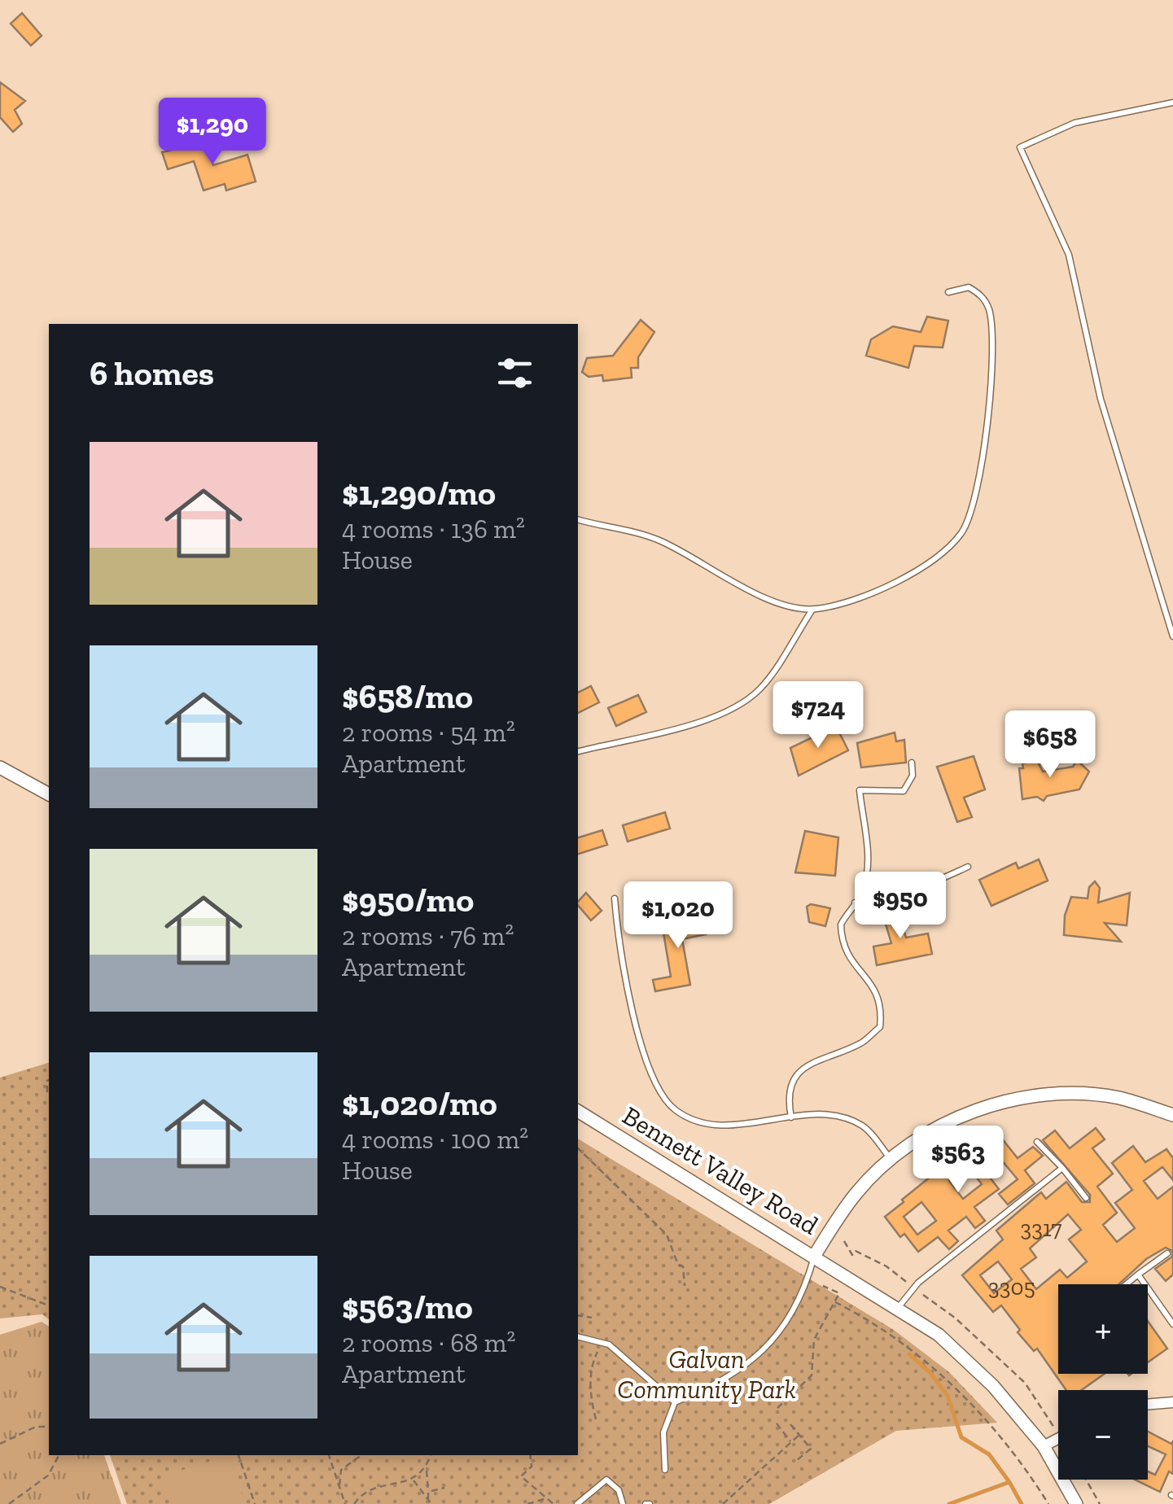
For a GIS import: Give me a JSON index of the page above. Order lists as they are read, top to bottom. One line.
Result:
{"streets":{"street":["Bennett Valley Road"]},"parks":["Galvan Community Park"],"house_numbers":["3317","3305"],"page":{"price":["$1,290","$724","$658","$950","$1,020","$563"],"heading":"6 homes","list":[{"name":"$1,290/mo","note":"4 rooms · 136 m² · House"},{"name":"$658/mo","note":"2 rooms · 54 m² · Apartment"},{"name":"$950/mo","note":"2 rooms · 76 m² · Apartment"},{"name":"$1,020/mo","note":"4 rooms · 100 m² · House"},{"name":"$563/mo","note":"2 rooms · 68 m² · Apartment"}],"map_buttons":["+","−"]}}
